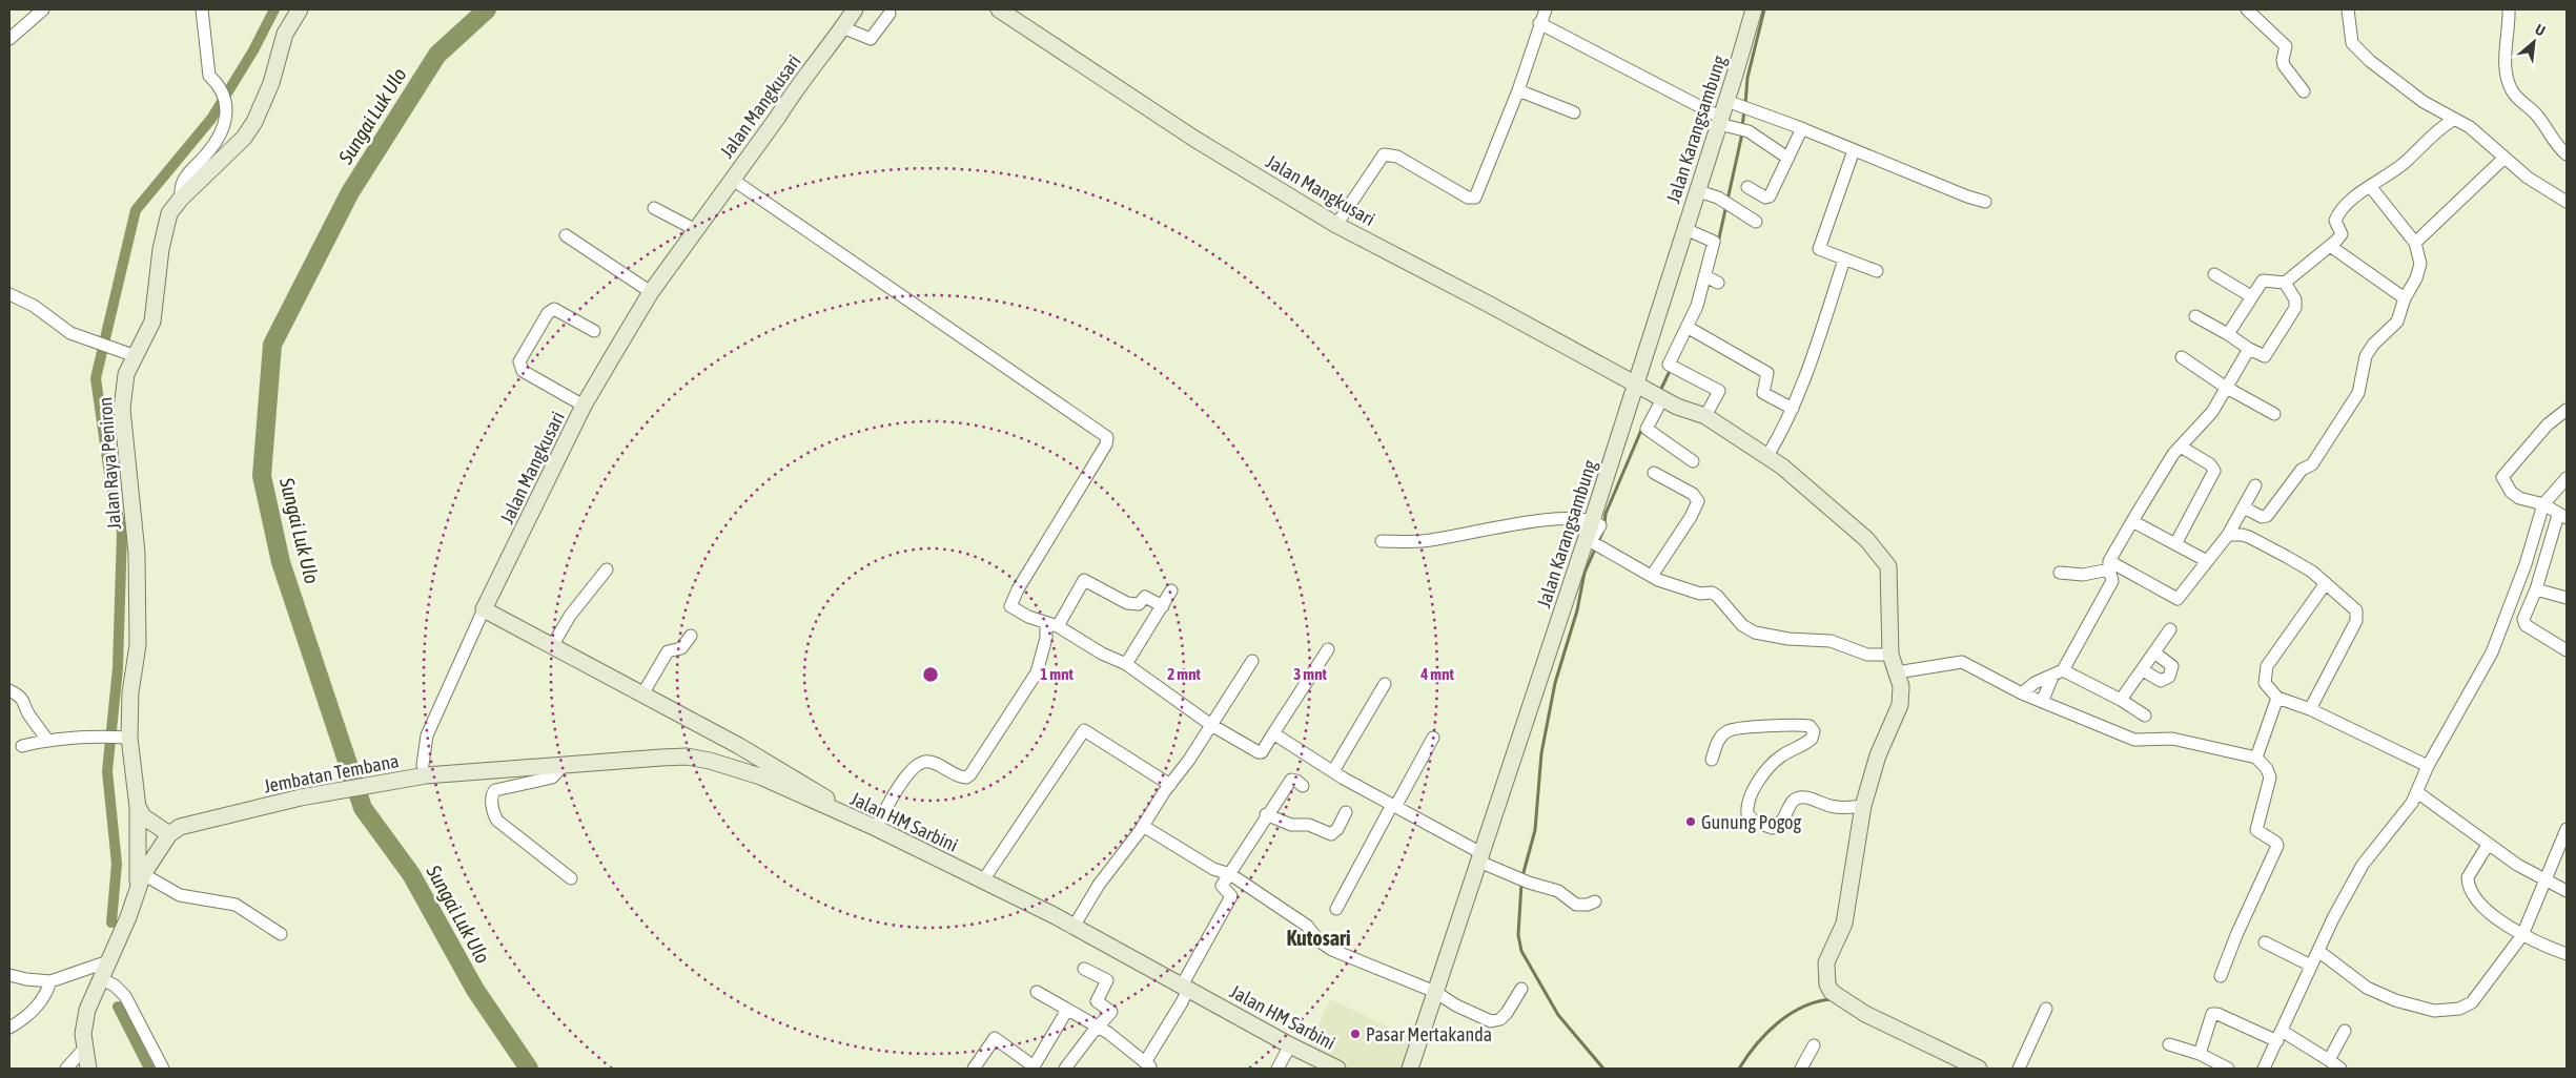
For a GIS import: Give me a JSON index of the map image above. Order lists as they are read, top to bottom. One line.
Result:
{"streets":{"main road":["Jalan Mangkusari","Jalan Karangsambung","Jalan Raya Peniron","Jembatan Tembana","Jalan HM Sarbini"]},"crossings":[["Jalan Mangkusari","Jalan Karangsambung"],["Jembatan Tembana","Jalan HM Sarbini"]],"districts":["Kutosari"],"water":["Sungai Luk Ulo"],"places":["Gunung Pogog","Pasar Mertakanda"],"north":"top right","rings":["1 mnt","2 mnt","3 mnt","4 mnt"]}
